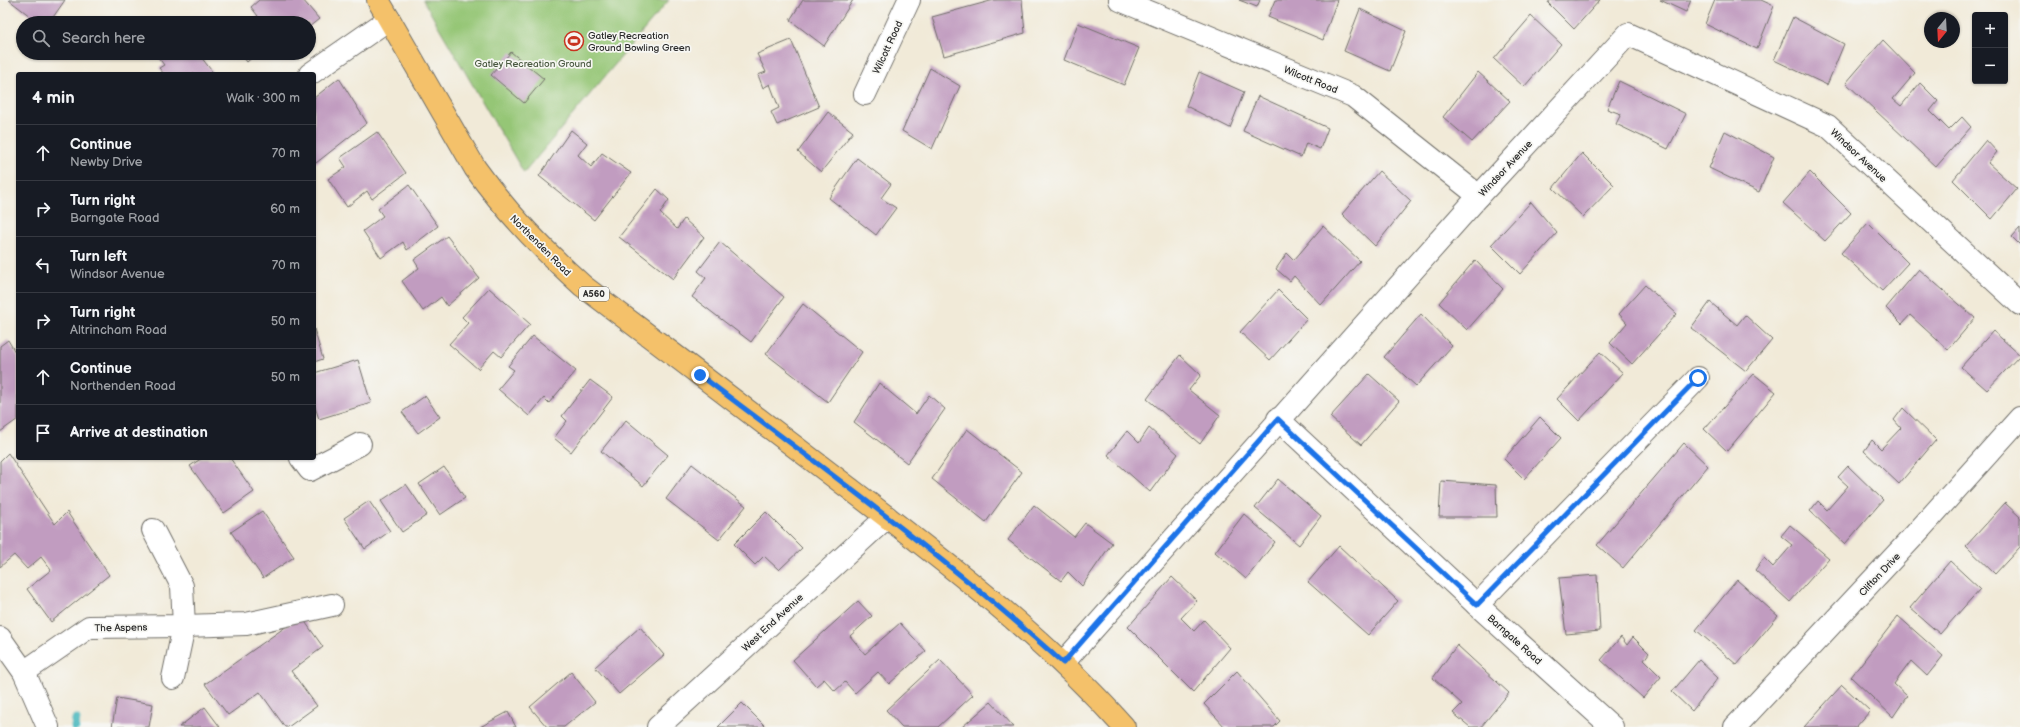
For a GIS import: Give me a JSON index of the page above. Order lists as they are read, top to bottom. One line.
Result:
{"streets":{"main road":["Northenden Road","A560"],"street":["Wilcott Road","Windsor Avenue","Clifton Drive","West End Avenue","The Aspens","Barngate Road"]},"crossings":[["Wilcott Road","Windsor Avenue"],["Windsor Avenue","A560"],["Windsor Avenue","Barngate Road"],["Northenden Road","A560"],["Northenden Road","West End Avenue"],["A560","West End Avenue"]],"parks":["Gatley Recreation Ground"],"places":{"sports":["Gatley Recreation Ground Bowling Green"]},"north":"bottom","page":{"map_buttons":["+","−"],"search":"Search here","heading":["4 min","Walk · 300 m"],"list":[["Continue","Newby Drive","70 m"],["Turn right","Barngate Road","60 m"],["Turn left","Windsor Avenue","70 m"],["Turn right","Altrincham Road","50 m"],["Continue","Northenden Road","50 m"],"Arrive at destination"]}}
